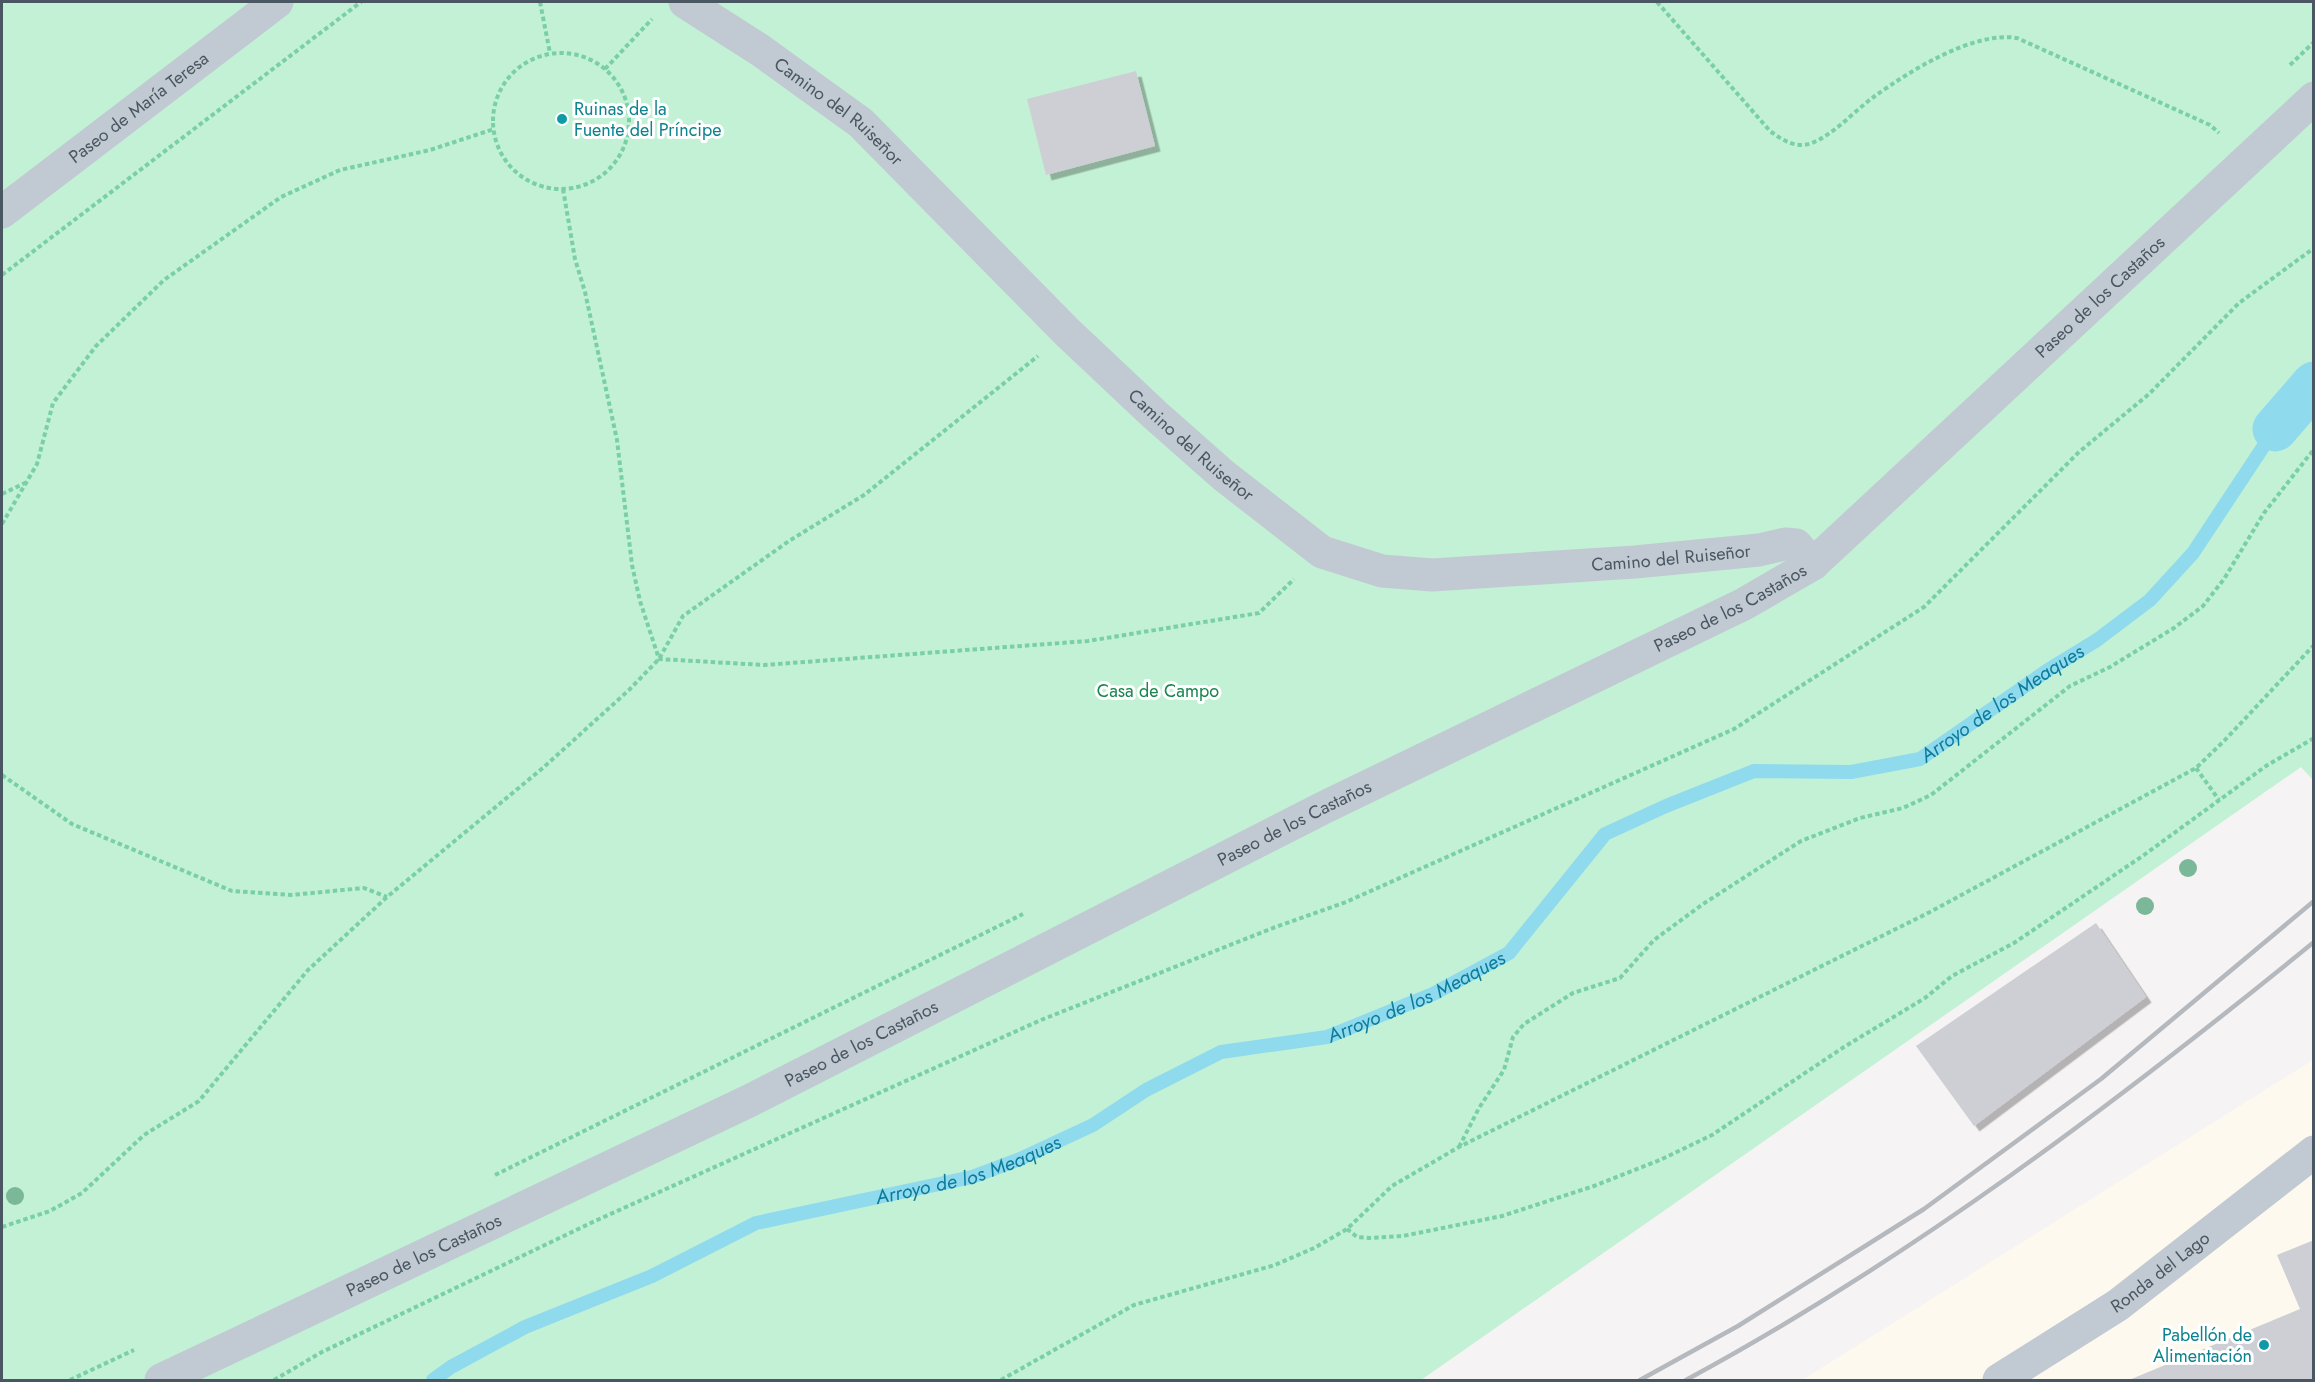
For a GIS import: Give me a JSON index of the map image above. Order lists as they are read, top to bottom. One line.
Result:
{"streets":{"street":["Paseo de María Teresa","Camino del Ruiseñor","Paseo de los Castaños","Ronda del Lago"]},"crossings":[["Camino del Ruiseñor","Paseo de los Castaños"]],"water":["Arroyo de los Meaques"],"parks":["Casa de Campo"],"places":["Ruinas de la Fuente del Príncipe","Pabellón de Alimentación"]}
